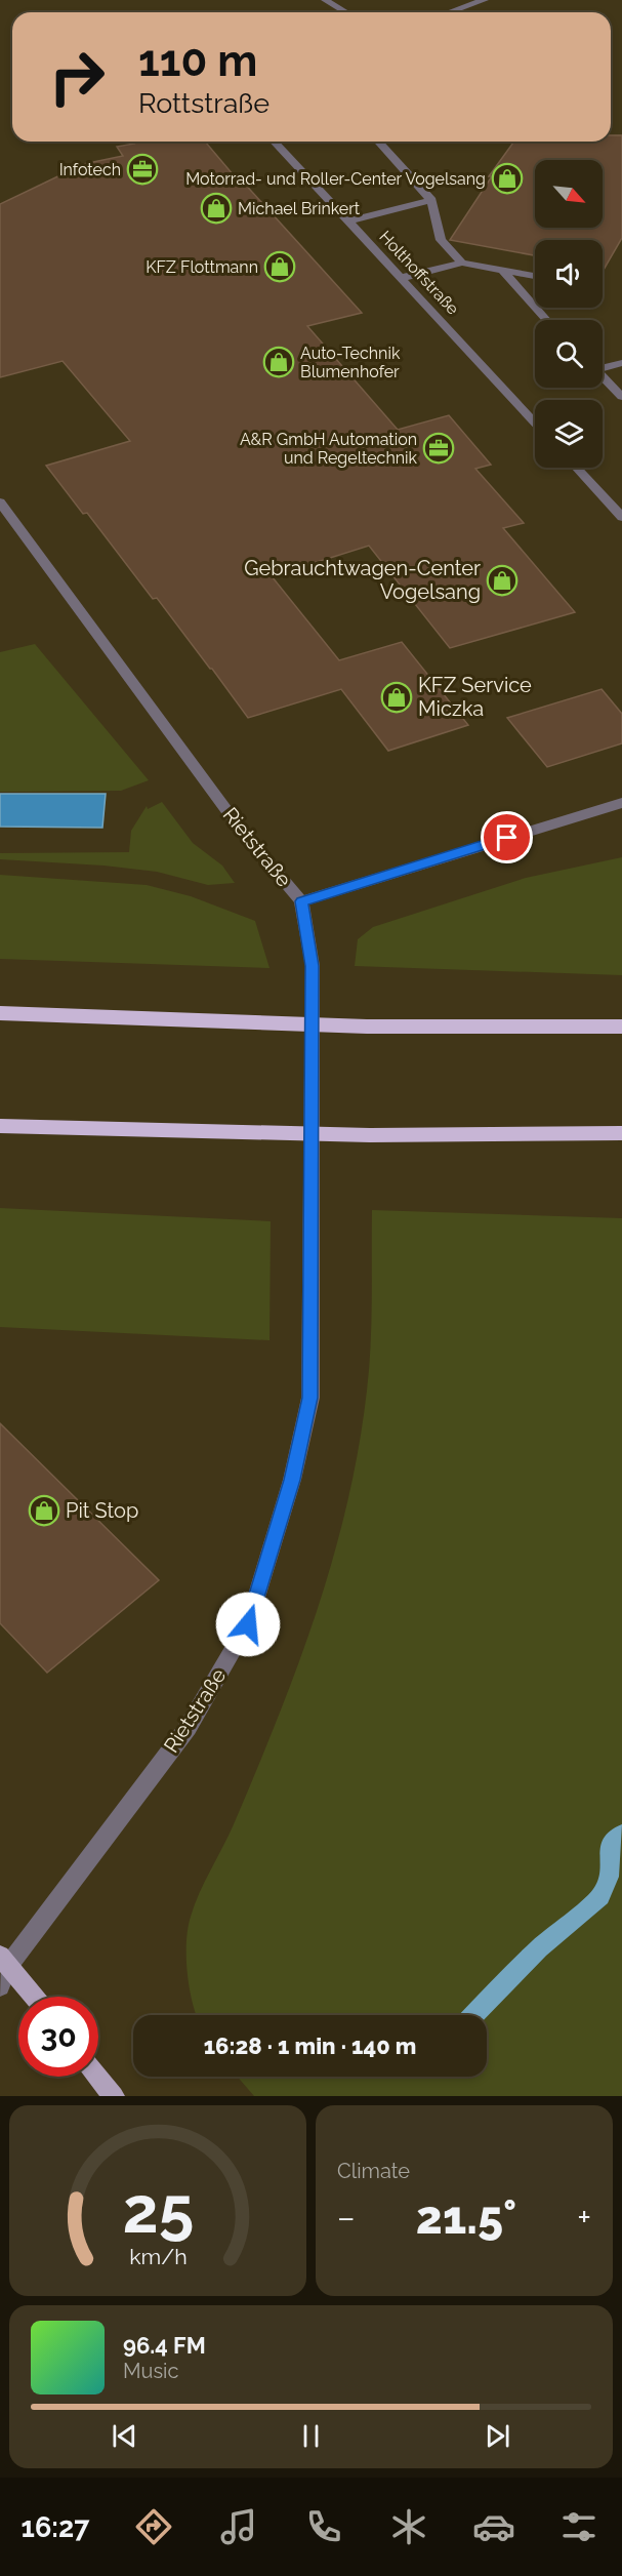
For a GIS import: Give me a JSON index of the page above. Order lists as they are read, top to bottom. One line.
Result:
{"streets":{"street":["Holthoffstraße","Rietstraße"]},"places":{"office":["Infotech","A&R GmbH Automation und Regeltechnik"],"shop":["Motorrad- und Roller-Center Vogelsang","Michael Brinkert","KFZ Flottmann","Auto-Technik Blumenhofer","Gebrauchtwagen-Center Vogelsang","KFZ Service Miczka","Pit Stop"]},"north":"bottom right","page":{"turn":["110 m","Rottstraße"],"limit":"30","trip":"16:28 · 1 min · 140 m","tile":"Climate","heat":["−","21.5°","+"],"song":["96.4 FM","Music"],"tabs":"16:27","gauge":["25","km/h"]}}
